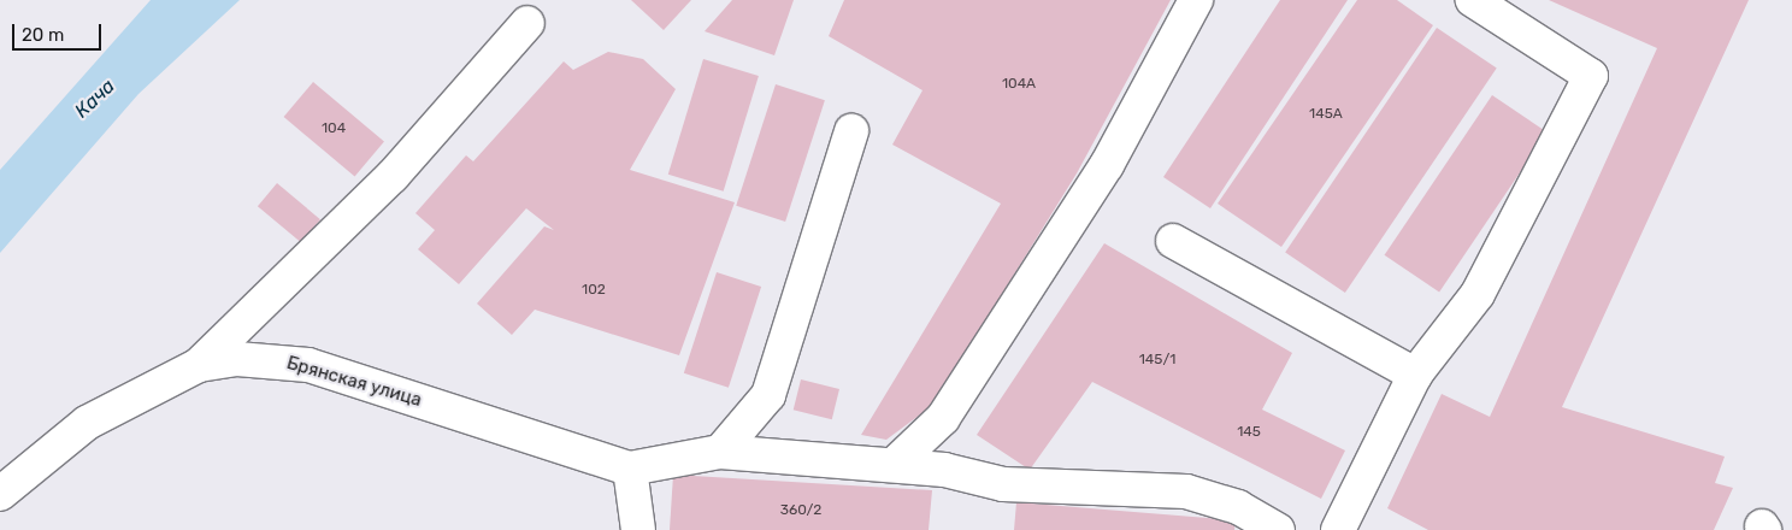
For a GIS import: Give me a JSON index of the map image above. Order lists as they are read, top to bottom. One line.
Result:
{"streets":{"street":["Брянская улица"]},"water":["Кача"],"house_numbers":["104А","145А","104","102","145/1","145","360/2"],"scale_bar":"20 m"}
